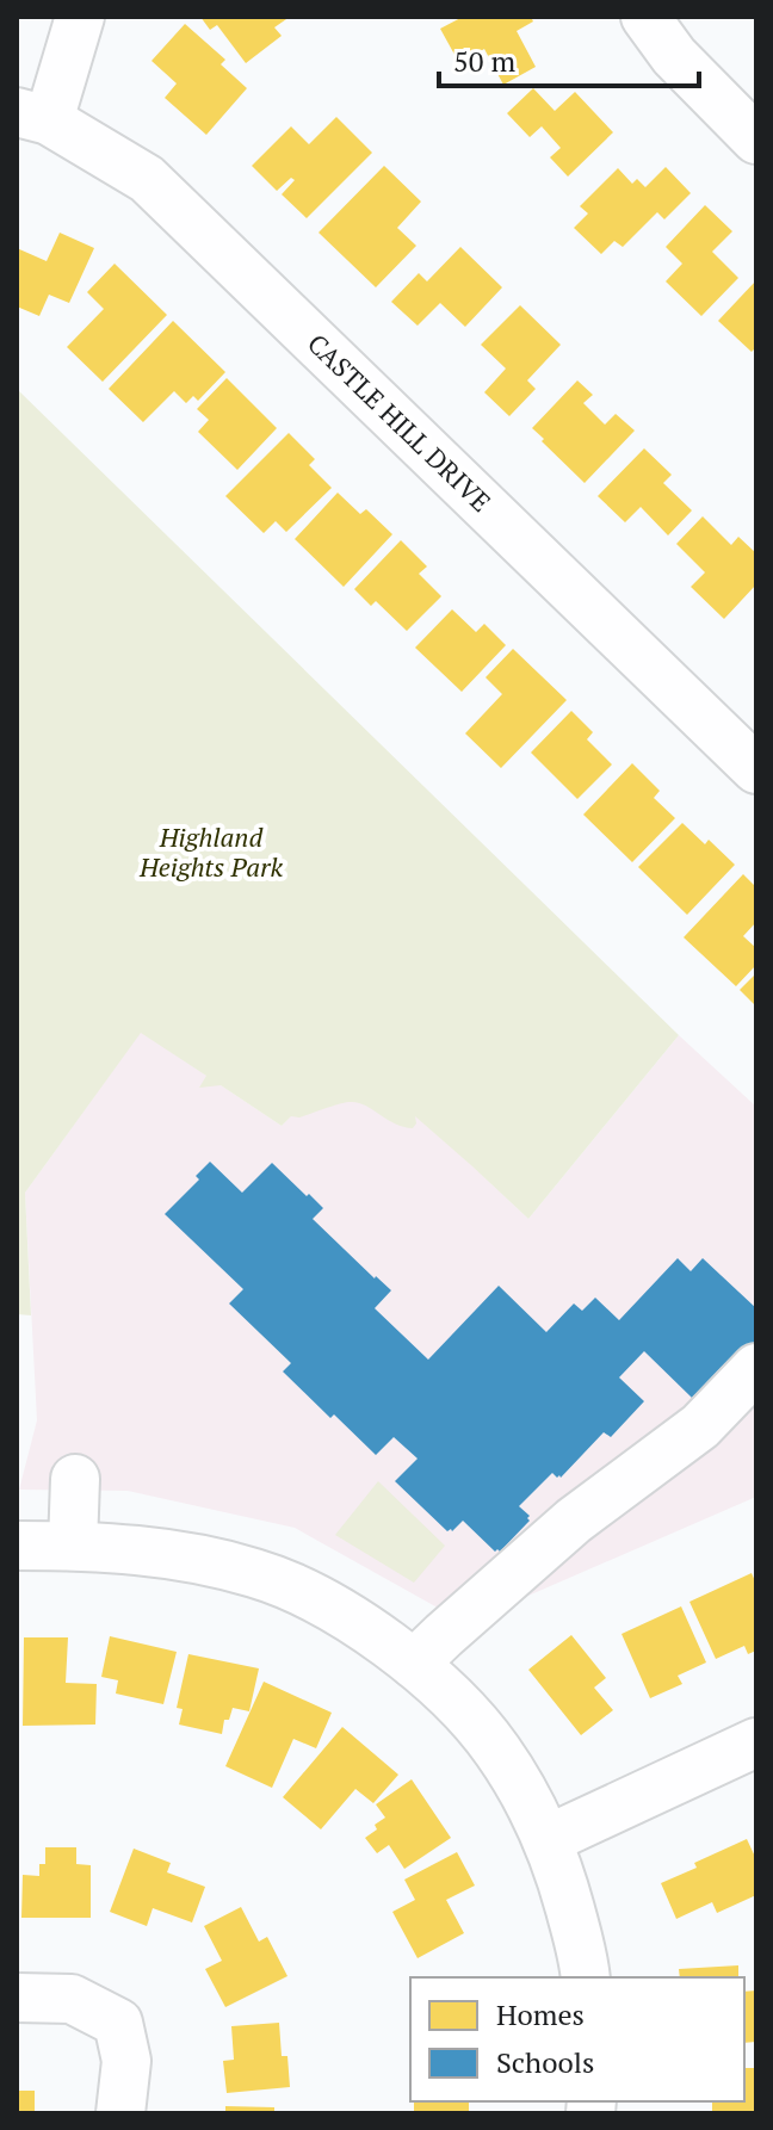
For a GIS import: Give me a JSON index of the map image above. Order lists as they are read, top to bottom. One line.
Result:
{"streets":{"street":["CASTLE HILL DRIVE"]},"parks":["Highland Heights Park"],"legend":["Homes","Schools"],"scale_bar":"50 m"}
